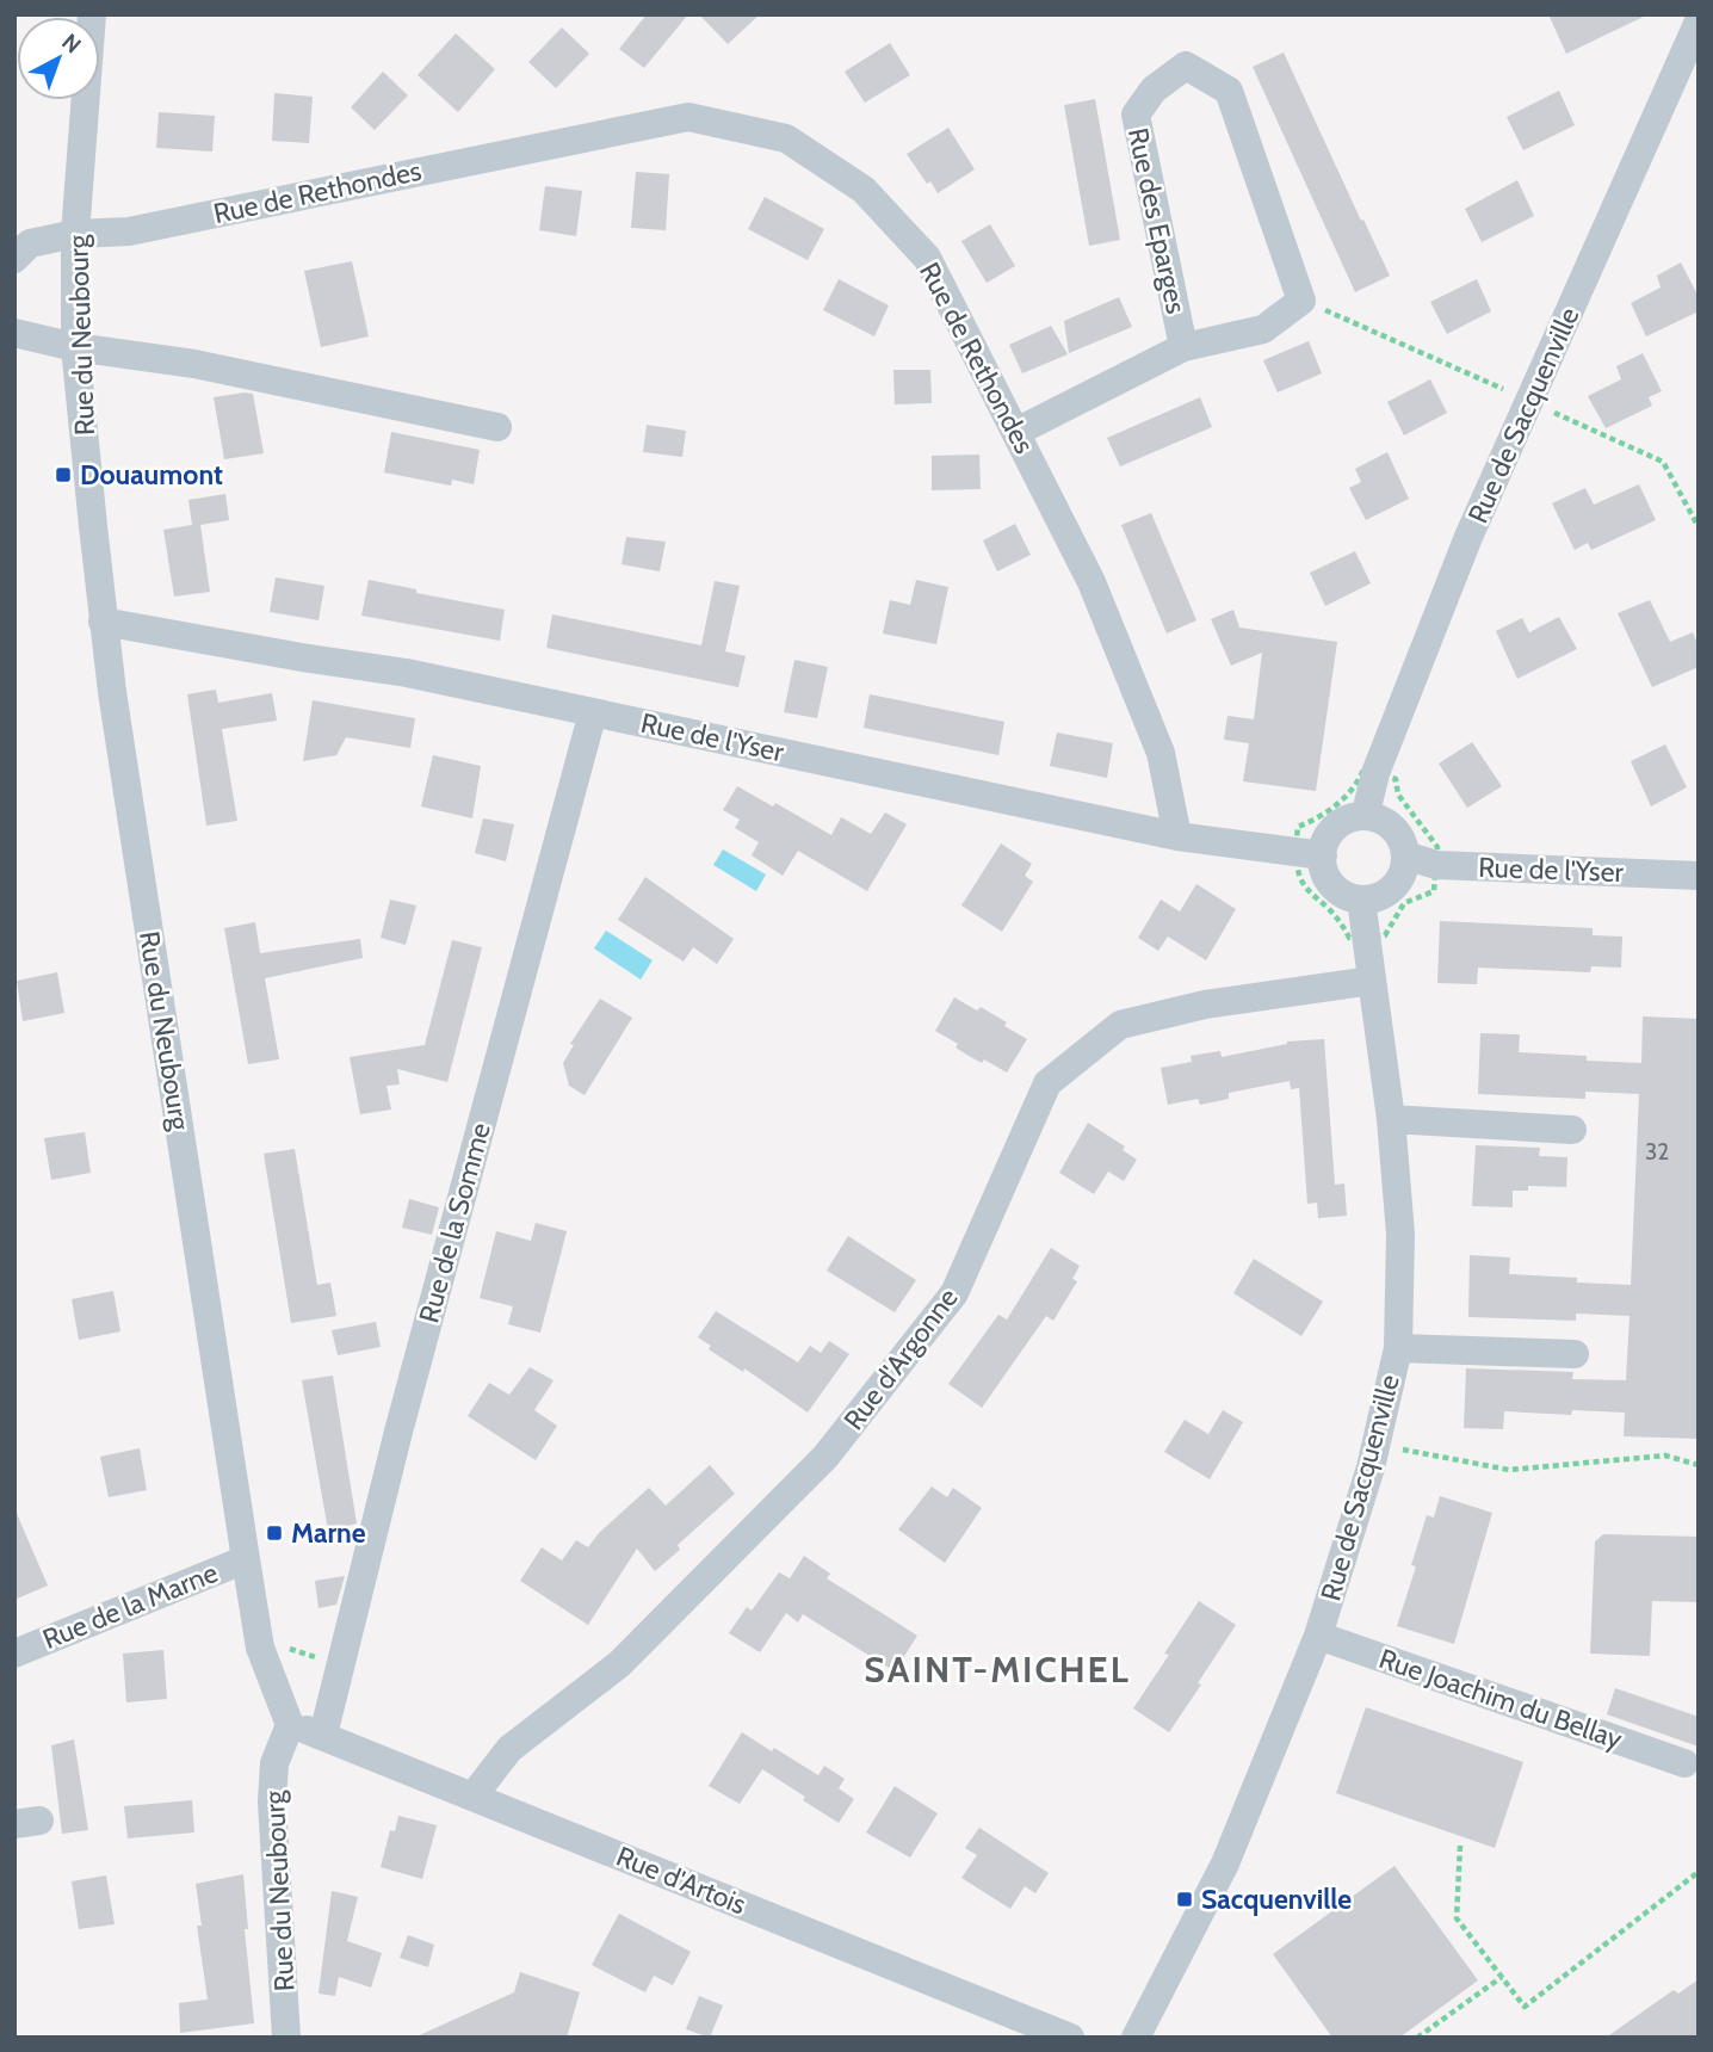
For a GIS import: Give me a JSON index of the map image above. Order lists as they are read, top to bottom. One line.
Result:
{"streets":{"street":["Rue de Rethondes","Rue des Eparges","Rue du Neubourg","Rue de Sacquenville","Rue de l'Yser","Rue de la Somme","Rue d'Argonne","Rue de la Marne","Rue Joachim du Bellay","Rue d'Artois"]},"crossings":[["Rue de Rethondes","Rue des Eparges"],["Rue de Rethondes","Rue du Neubourg"],["Rue de Rethondes","Rue de l'Yser"],["Rue du Neubourg","Rue de l'Yser"],["Rue du Neubourg","Rue de la Marne"],["Rue du Neubourg","Rue d'Artois"],["Rue de Sacquenville","Rue de l'Yser"],["Rue de Sacquenville","Rue d'Argonne"],["Rue de Sacquenville","Rue Joachim du Bellay"],["Rue de l'Yser","Rue de la Somme"],["Rue de la Somme","Rue d'Artois"],["Rue d'Argonne","Rue d'Artois"]],"districts":["SAINT-MICHEL"],"places":{"transit":["Douaumont","Marne","Sacquenville"]},"house_numbers":["32"],"north":"top right"}
